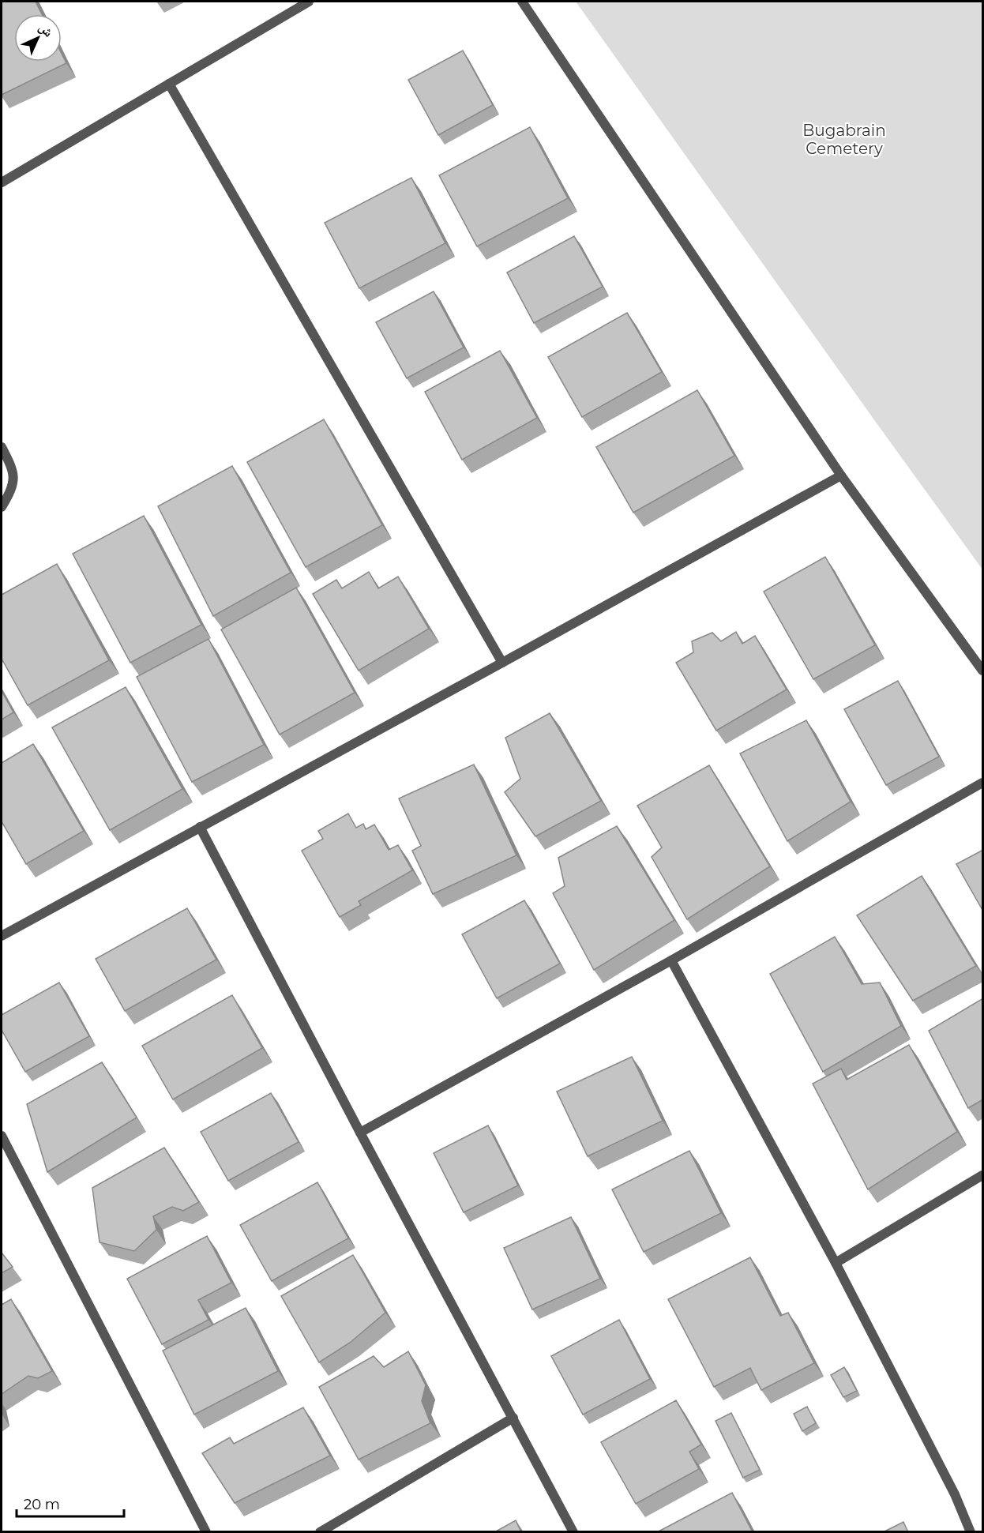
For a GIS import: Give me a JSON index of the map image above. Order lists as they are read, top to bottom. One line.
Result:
{"parks":["Bugabrain Cemetery"],"scale_bar":"20 m","north":"top right"}
